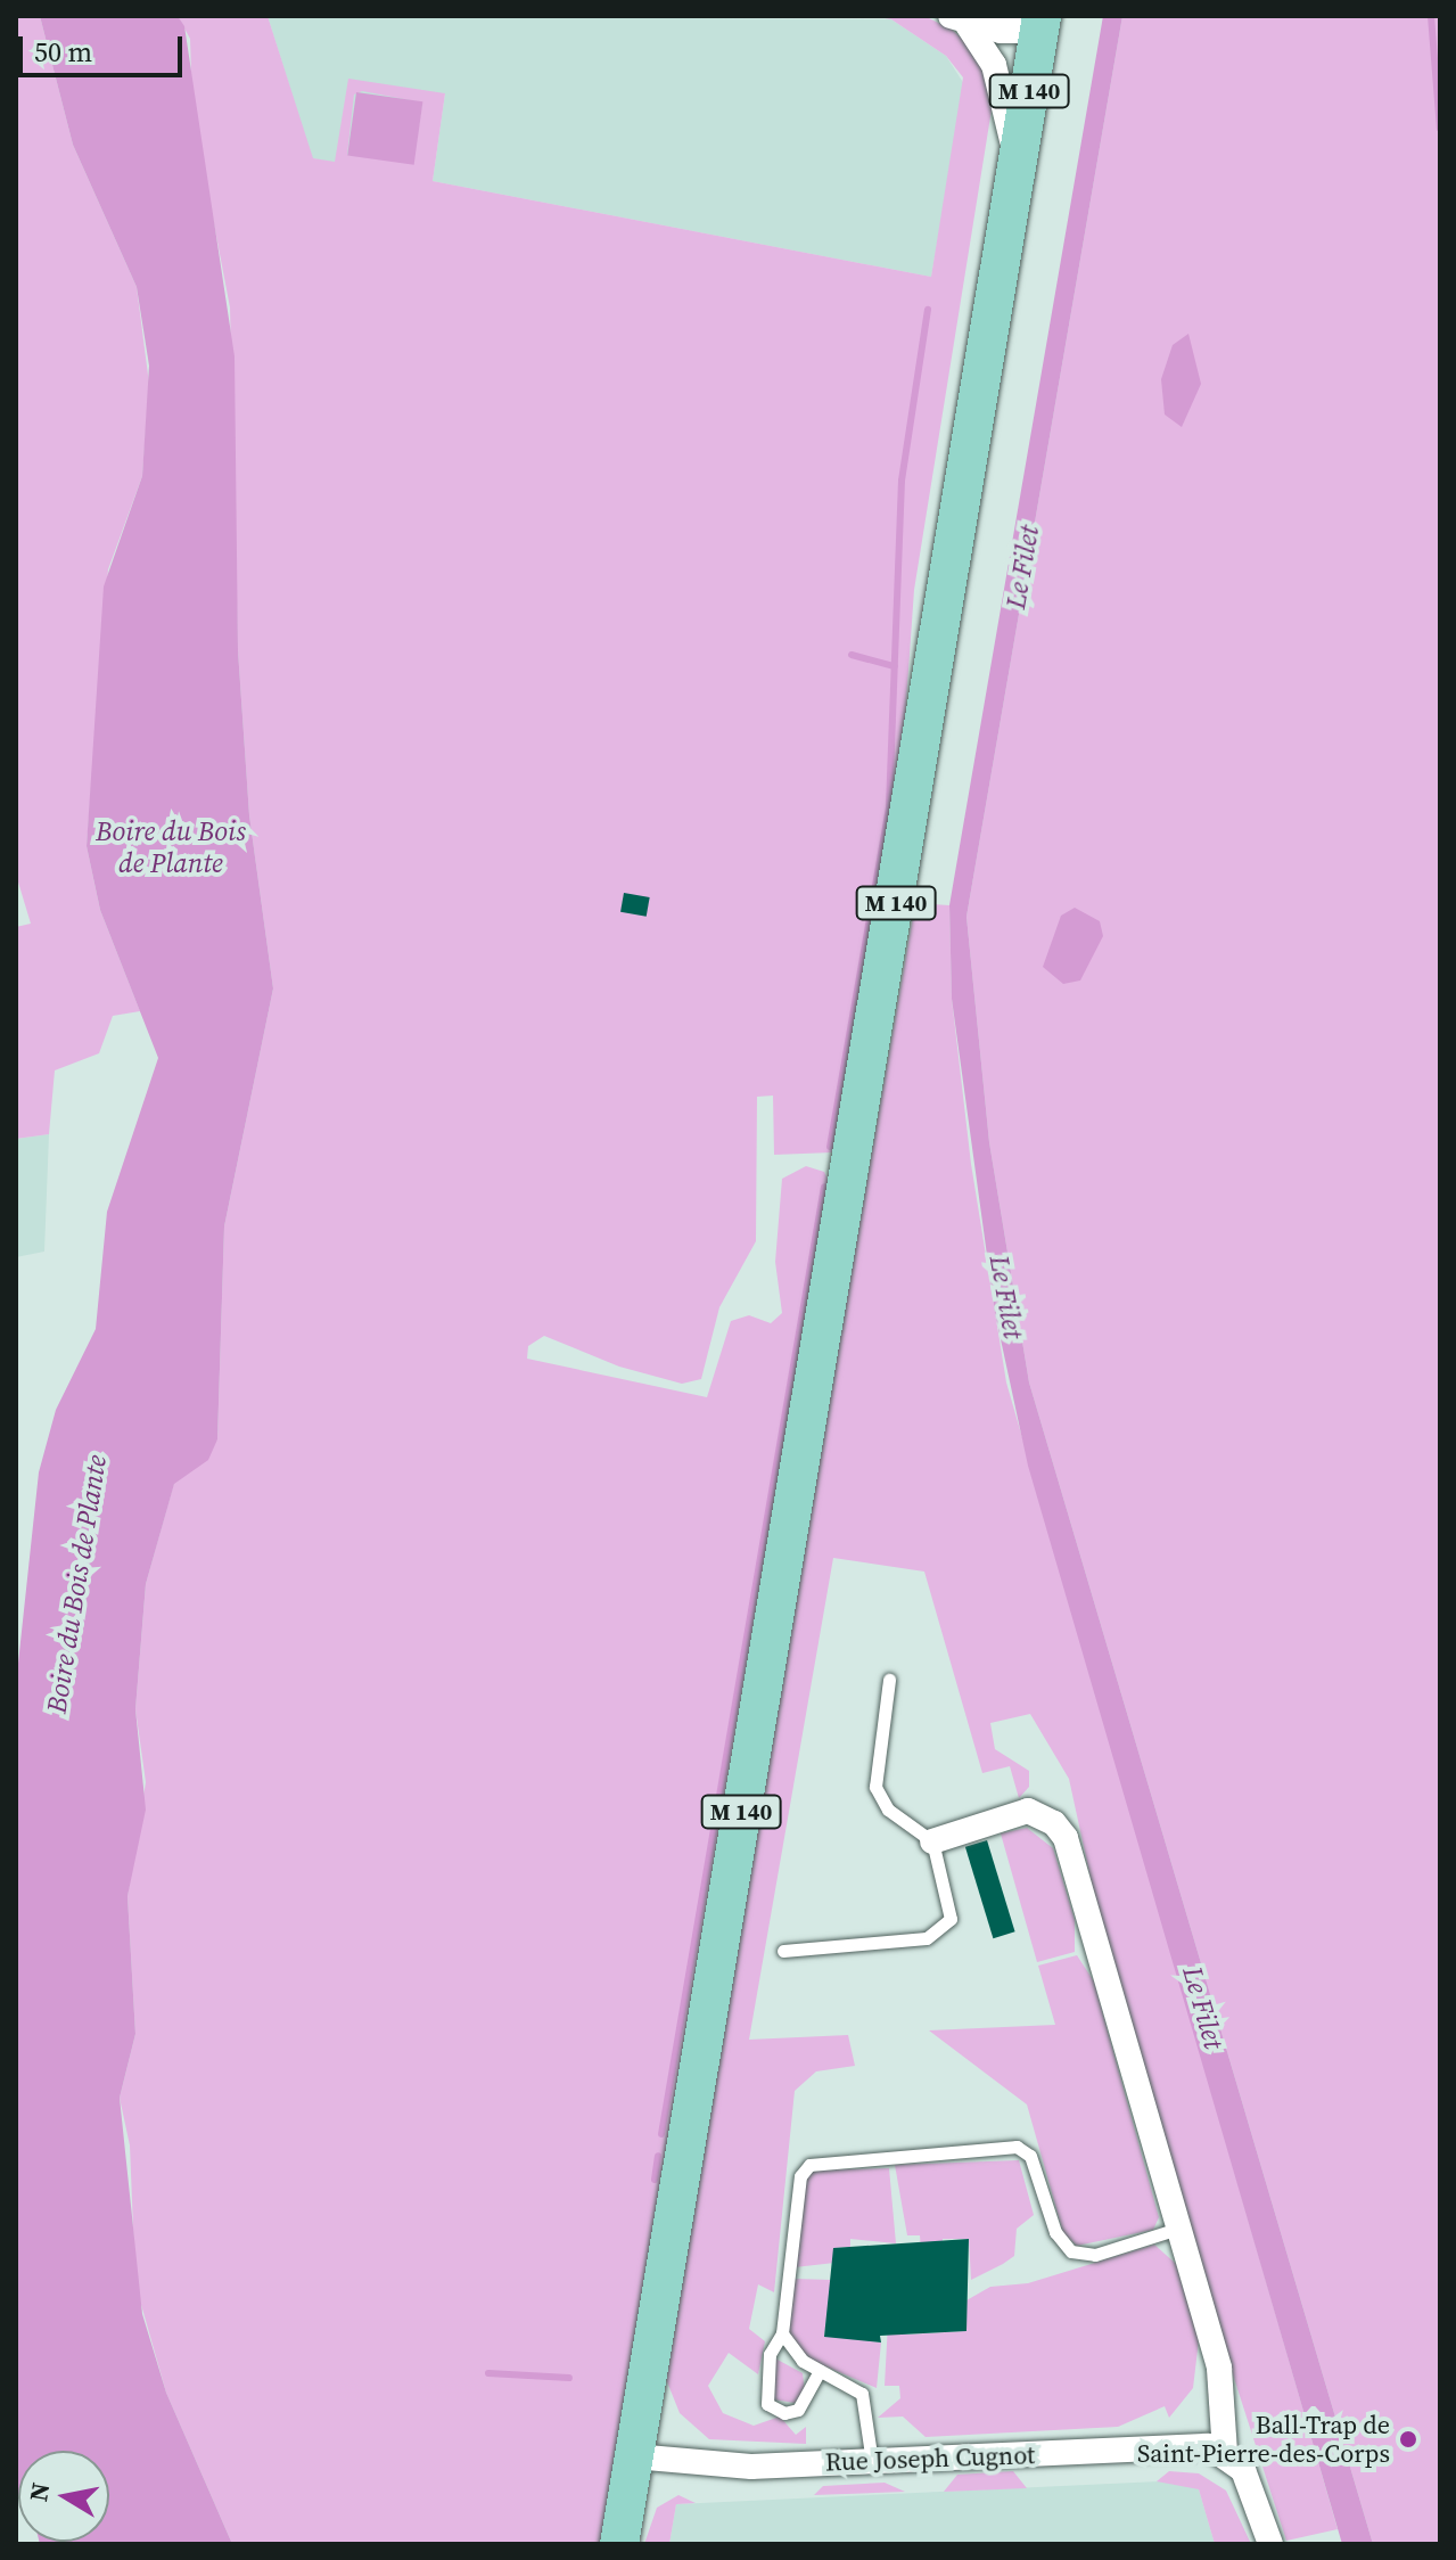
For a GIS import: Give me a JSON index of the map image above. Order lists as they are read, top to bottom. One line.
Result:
{"streets":{"main road":["M 140"],"street":["Rue Joseph Cugnot"]},"crossings":[["M 140","Rue Joseph Cugnot"]],"water":["Le Filet","Boire du Bois de Plante"],"places":["Ball-Trap de Saint-Pierre-des-Corps"],"scale_bar":"50 m","north":"left"}
